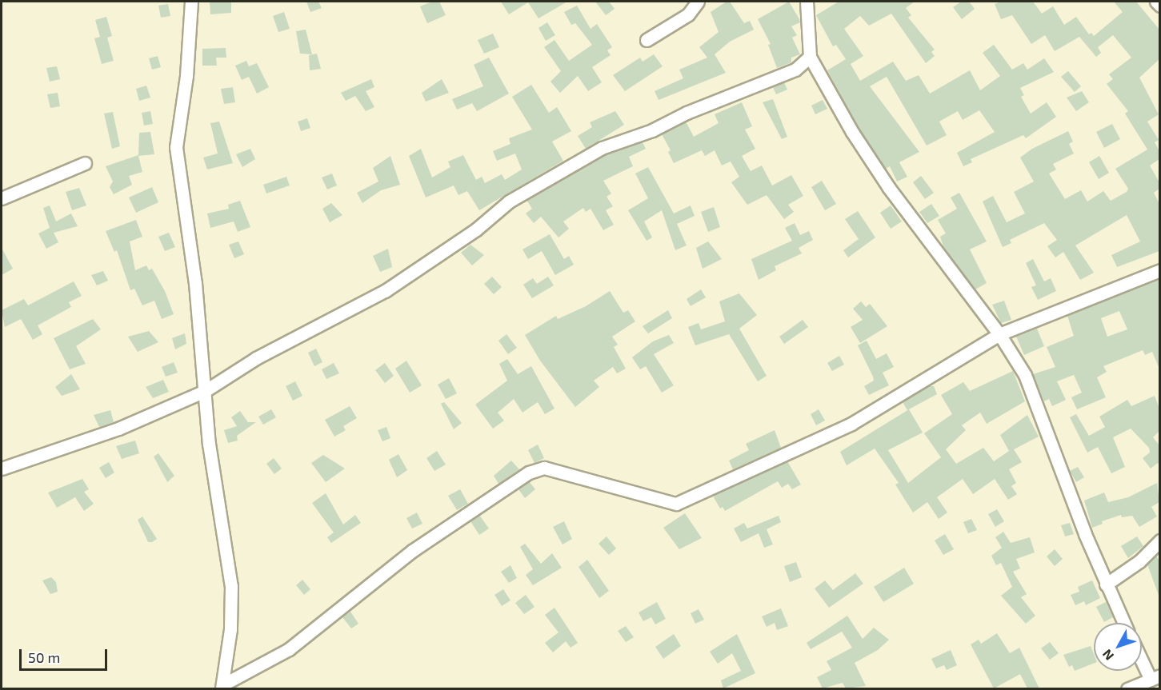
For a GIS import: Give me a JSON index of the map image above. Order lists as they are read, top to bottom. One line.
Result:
{"scale_bar":"50 m","north":"bottom left"}
